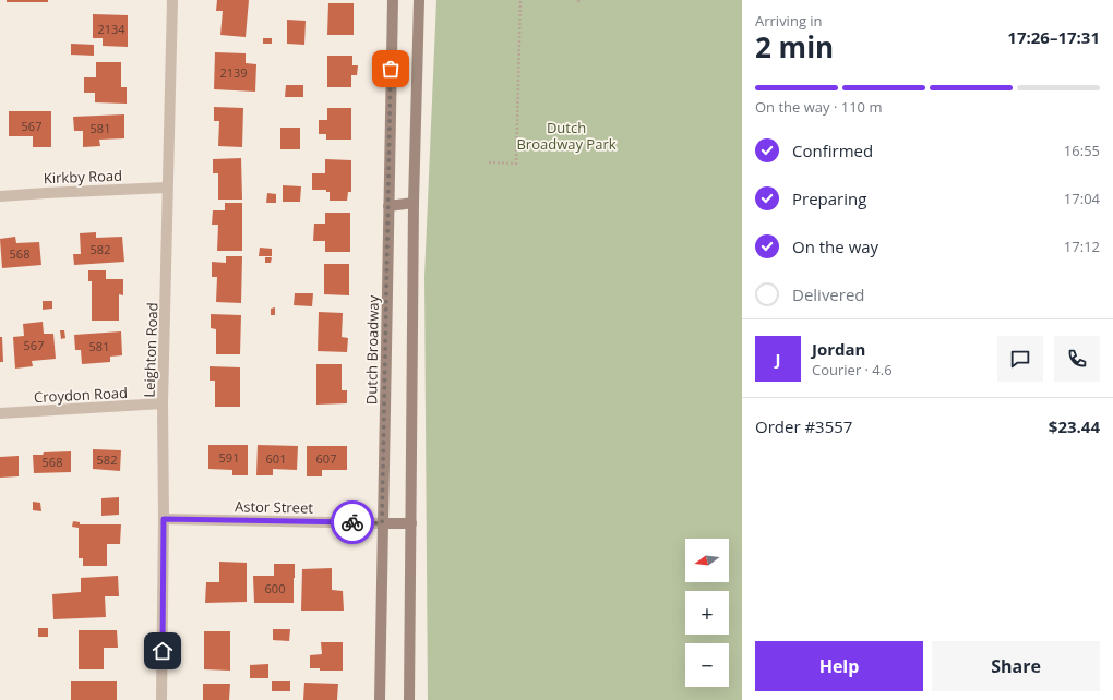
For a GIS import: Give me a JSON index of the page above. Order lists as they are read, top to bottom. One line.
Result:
{"streets":{"main road":["Dutch Broadway"],"street":["Kirkby Road","Leighton Road","Croydon Road","Astor Street"]},"crossings":[["Kirkby Road","Leighton Road"],["Leighton Road","Croydon Road"],["Leighton Road","Astor Street"],["Dutch Broadway","Astor Street"]],"parks":["Dutch Broadway Park"],"house_numbers":["2134","2139","567","581","582","568","567","581","591","601","607","582","568","600"],"north":"left","page":{"heading":["2 min","Arriving in","17:26–17:31"],"panel":["Jordan","Courier · 4.6","Order #3557","$23.44"],"bar":"On the way · 110 m","list":[["Confirmed","16:55"],["Preparing","17:04"],["On the way","17:12"],"Delivered"],"round":"J","map_buttons":["+","−"],"buttons":["Help","Share"]}}
